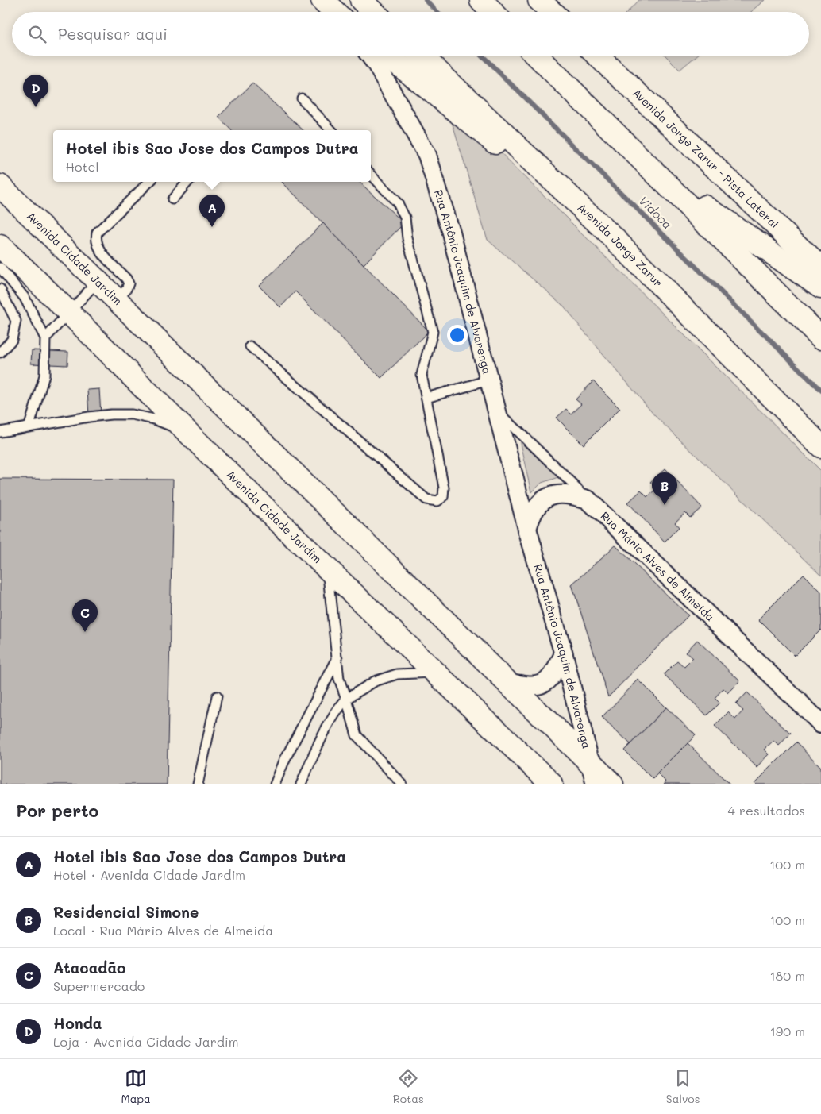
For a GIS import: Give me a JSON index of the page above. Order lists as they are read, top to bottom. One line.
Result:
{"streets":{"main road":["Avenida Jorge Zarur - Pista Lateral","Avenida Jorge Zarur","Avenida Cidade Jardim"],"street":["Rua Antônio Joaquim de Alvarenga","Rua Mário Alves de Almeida"]},"crossings":[["Avenida Cidade Jardim","Rua Antônio Joaquim de Alvarenga"],["Rua Antônio Joaquim de Alvarenga","Rua Mário Alves de Almeida"]],"water":["Vidoca"],"page":{"search":"Pesquisar aqui","pins":["D","A","B","C"],"popup":["Hotel ibis Sao Jose dos Campos Dutra","Hotel"],"heading":["Por perto","4 resultados"],"list":[{"mark":"A","name":"Hotel ibis Sao Jose dos Campos Dutra","note":"Hotel · Avenida Cidade Jardim","value":"100 m"},{"mark":"B","name":"Residencial Simone","note":"Local · Rua Mário Alves de Almeida","value":"100 m"},{"mark":"C","name":"Atacadão","note":"Supermercado","value":"180 m"},{"mark":"D","name":"Honda","note":"Loja · Avenida Cidade Jardim","value":"190 m"}],"nav":["Mapa","Rotas","Salvos"]}}
